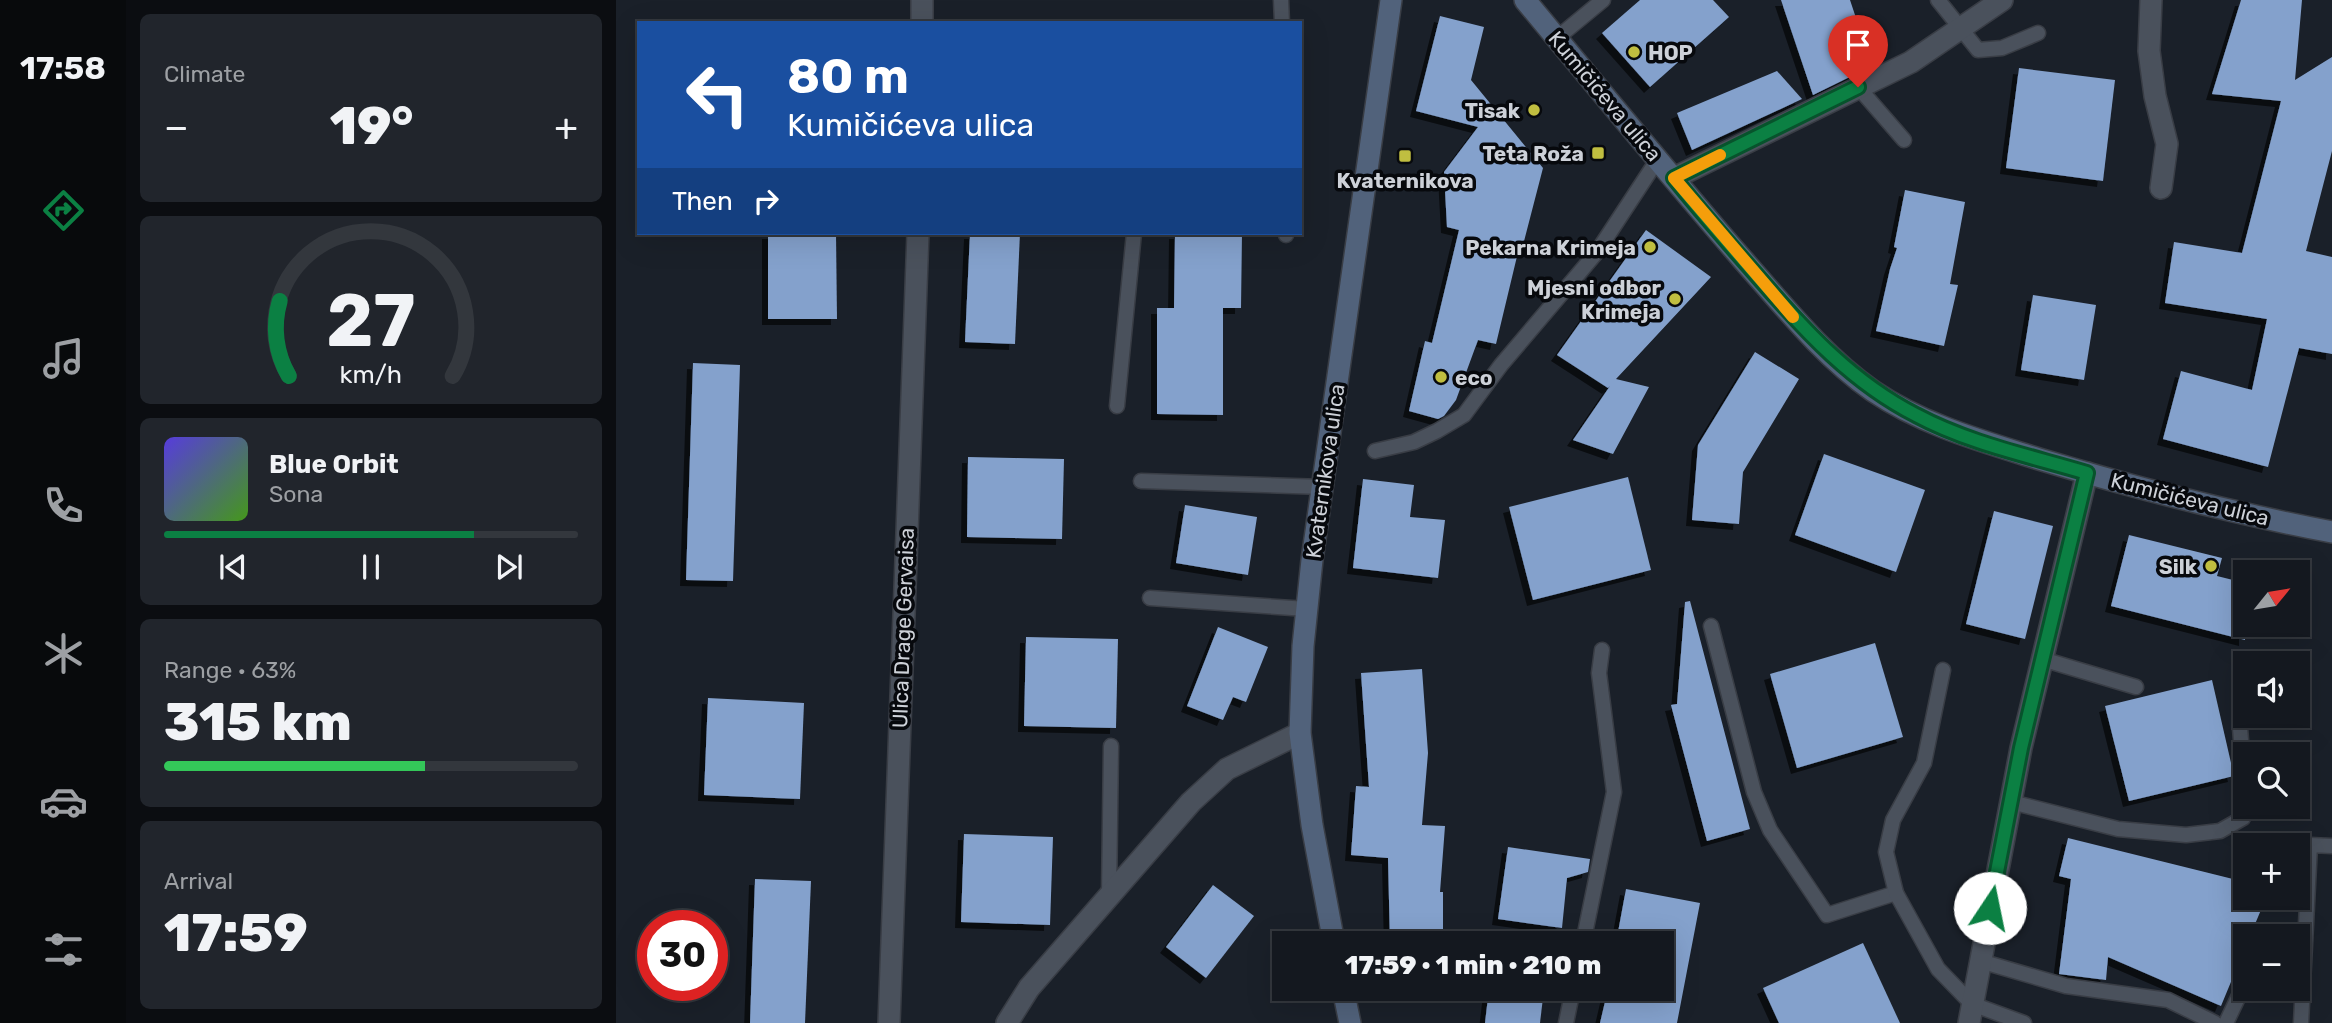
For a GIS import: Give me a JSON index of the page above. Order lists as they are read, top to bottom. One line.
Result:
{"streets":{"main road":["Kumičićeva ulica","Kvaternikova ulica"],"street":["Ulica Drage Gervaisa"]},"places":{"other":["HOP","Tisak","Pekarna Krimeja","Mjesni odbor Krimeja","eco","Silk"],"transit":["Teta Roža","Kvaternikova"]},"north":"top right","page":{"tabs":"17:58","tile":["Climate",["Range · 63%","315 km"],["Arrival","17:59"]],"turn":["80 m","Kumičićeva ulica"],"heat":["−","19°","+"],"then":"Then","song":["Blue Orbit","Sona"],"map_buttons":["+","−"],"limit":"30","trip":"17:59 · 1 min · 210 m","gauge":["27","km/h"]}}
